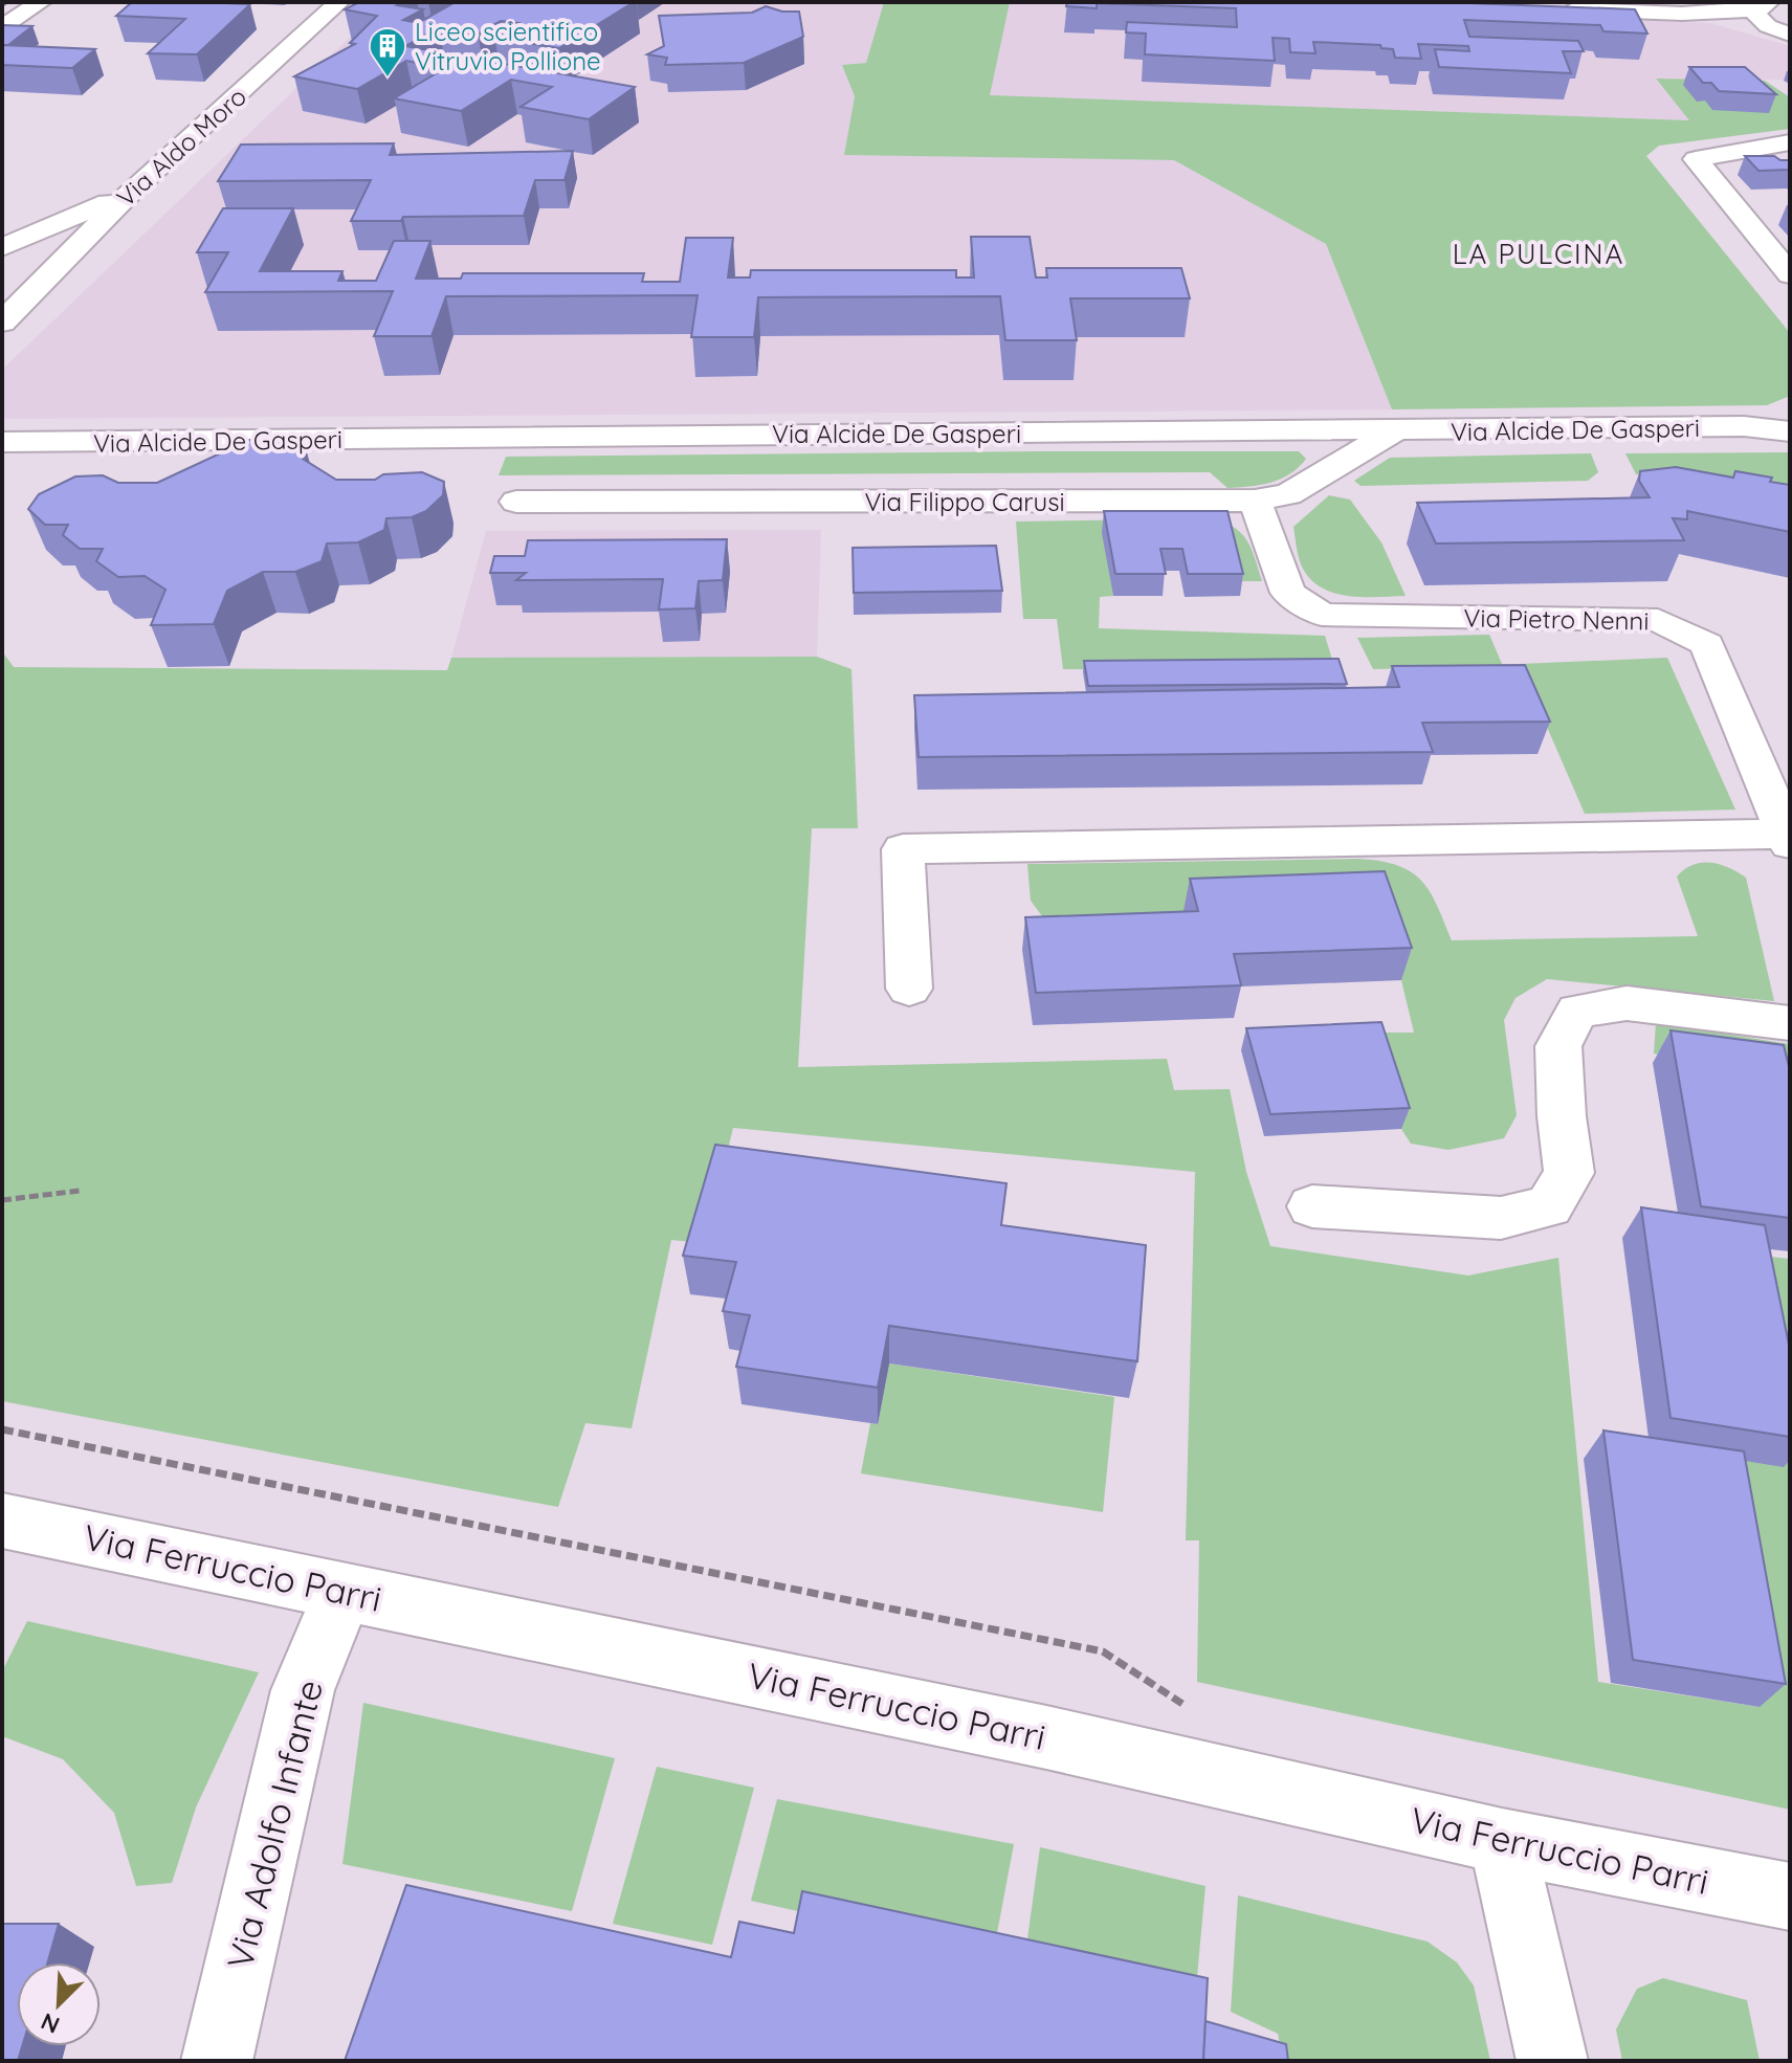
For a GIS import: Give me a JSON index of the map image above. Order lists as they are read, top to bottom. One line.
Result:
{"streets":{"street":["Via Aldo Moro","Via Alcide De Gasperi","Via Filippo Carusi","Via Pietro Nenni","Via Ferruccio Parri","Via Adolfo Infante"]},"crossings":[["Via Alcide De Gasperi","Via Filippo Carusi"],["Via Filippo Carusi","Via Pietro Nenni"],["Via Ferruccio Parri","Via Adolfo Infante"]],"districts":["LA PULCINA"],"places":{"building":["Liceo scientifico Vitruvio Pollione"]},"north":"bottom left"}
